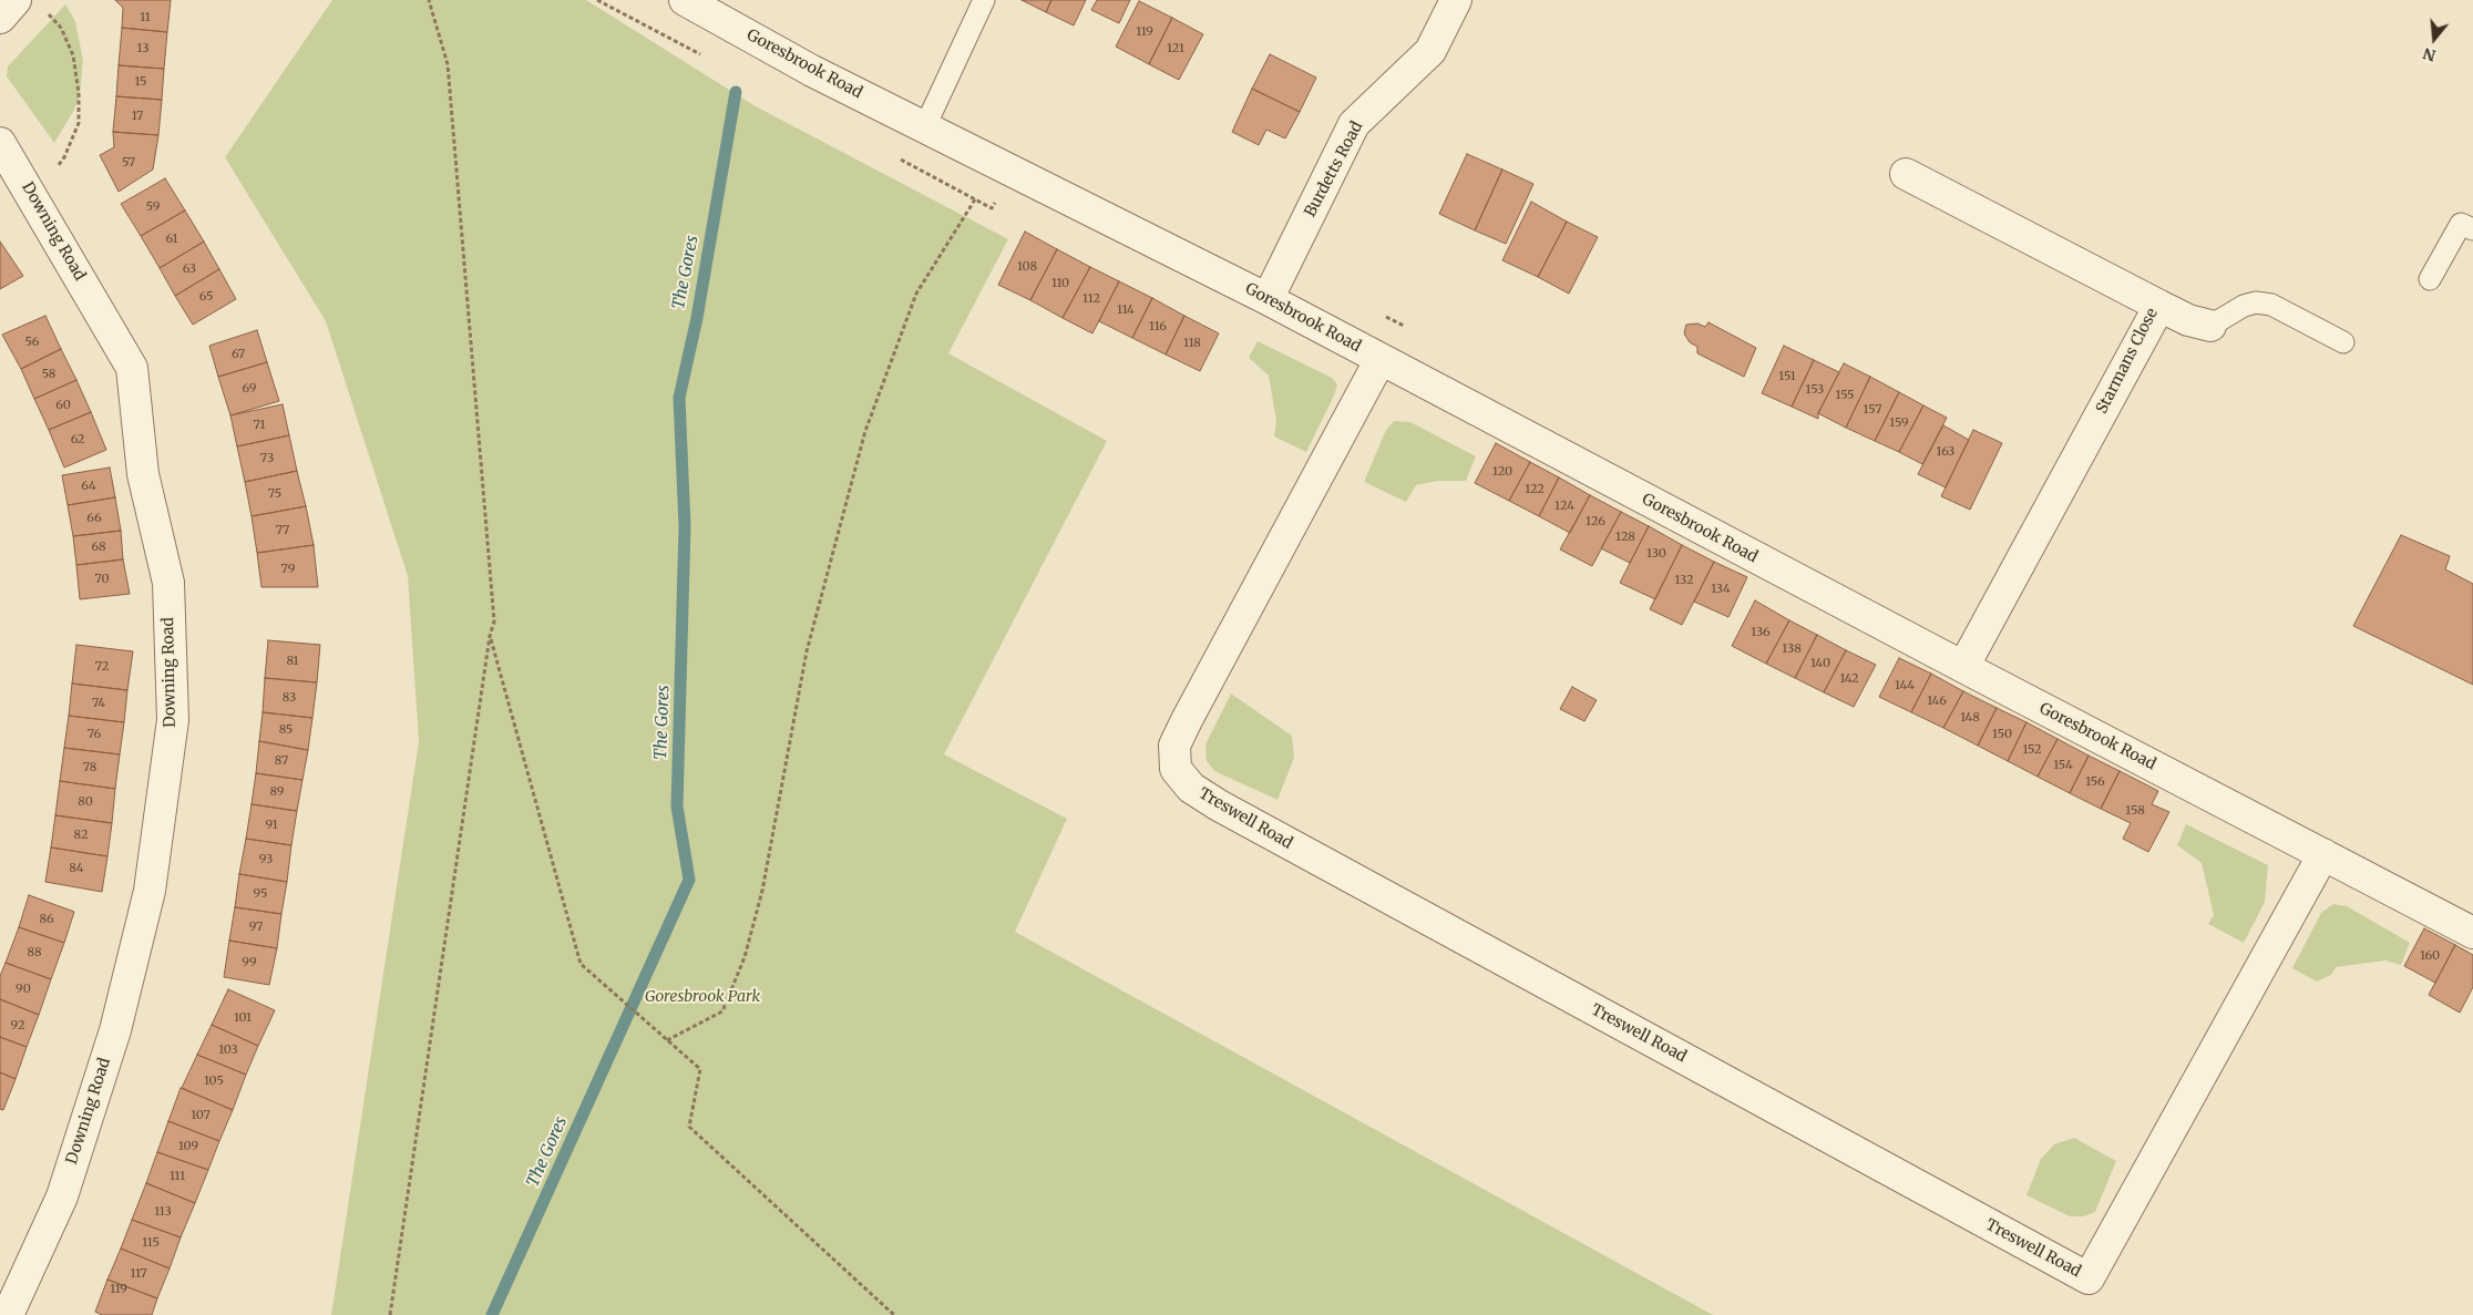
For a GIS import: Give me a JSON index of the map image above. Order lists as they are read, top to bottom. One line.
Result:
{"streets":{"street":["Goresbrook Road","Burdetts Road","Downing Road","Starmans Close","Treswell Road"]},"crossings":[["Goresbrook Road","Burdetts Road"],["Goresbrook Road","Starmans Close"],["Goresbrook Road","Treswell Road"]],"water":["The Gores"],"parks":["Goresbrook Park"],"house_numbers":["11","119","13","121","15","17","57","59","61","108","63","110","65","112","114","116","56","118","67","58","151","69","153","155","60","157","159","71","62","163","73","120","64","122","75","124","66","126","77","128","68","130","79","70","132","134","136","138","81","140","72","142","144","83","146","74","148","85","76","150","152","87","154","78","156","89","80","158","91","82","93","84","95","86","97","88","160","99","90","101","92","103","105","107","109","111","113","115","117","119"],"north":"bottom"}
